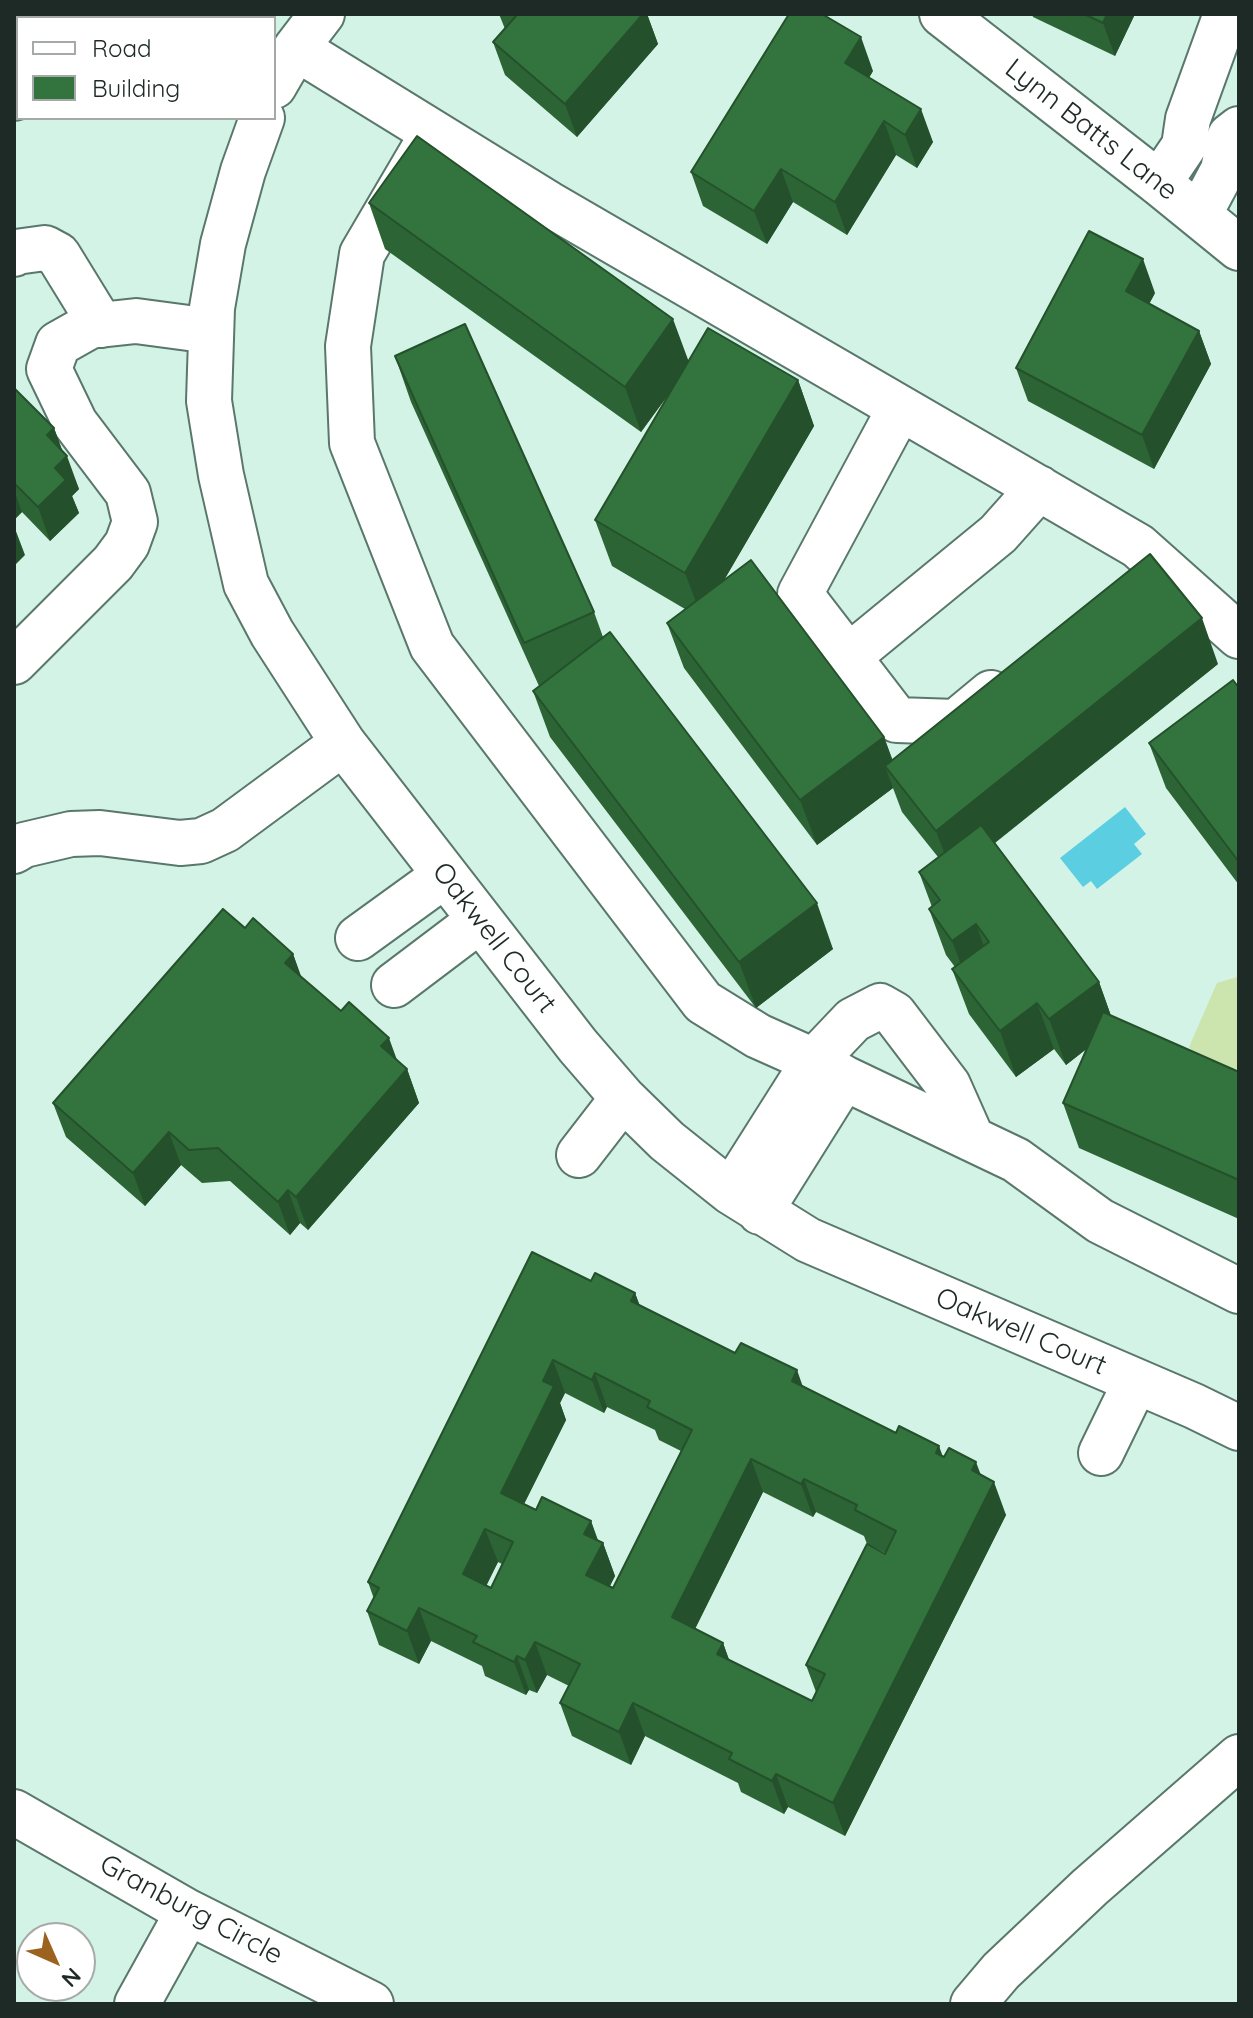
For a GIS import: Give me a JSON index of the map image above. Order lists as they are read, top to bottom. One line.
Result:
{"streets":{"street":["Lynn Batts Lane","Oakwell Court","Granburg Circle"]},"legend":["Road","Building"],"north":"bottom right"}
